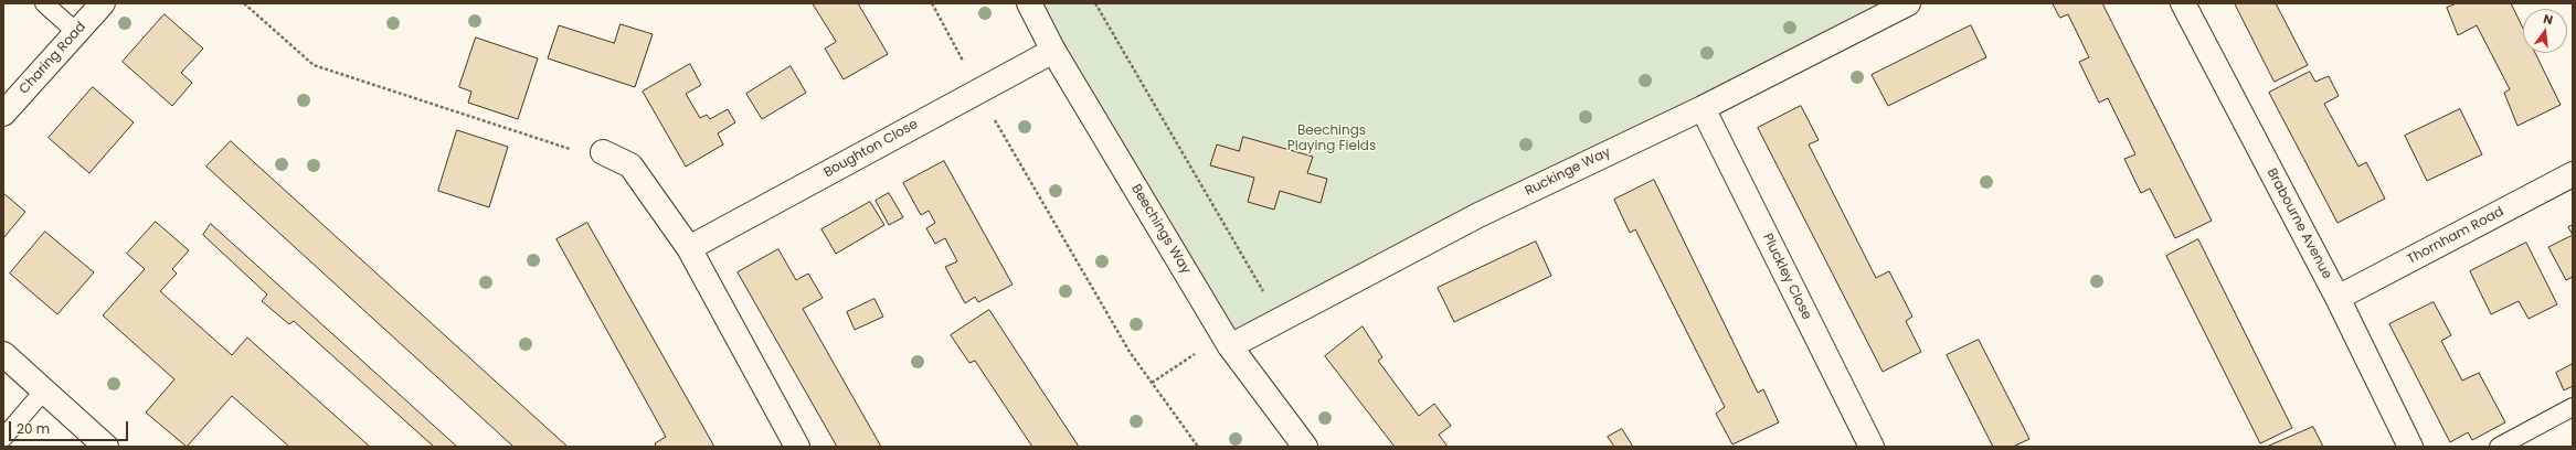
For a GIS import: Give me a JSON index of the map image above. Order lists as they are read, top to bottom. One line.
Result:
{"streets":{"street":["Charing Road","Boughton Close","Ruckinge Way","Brabourne Avenue","Beechings Way","Thornham Road","Pluckley Close"]},"crossings":[["Boughton Close","Beechings Way"],["Ruckinge Way","Beechings Way"],["Ruckinge Way","Pluckley Close"],["Brabourne Avenue","Thornham Road"]],"parks":["Beechings Playing Fields"],"scale_bar":"20 m","north":"top"}
